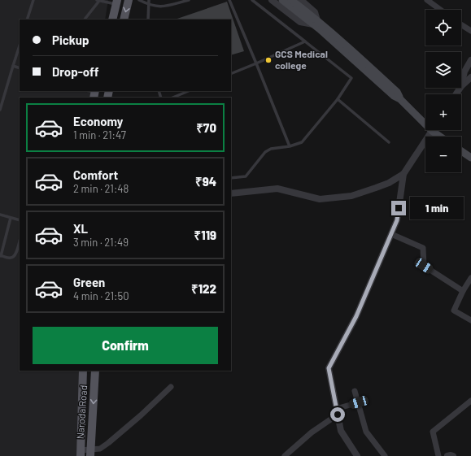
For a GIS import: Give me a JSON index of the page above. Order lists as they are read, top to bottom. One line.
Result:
{"streets":{"main road":["Naroda Road"]},"places":["GCS Medical college"],"page":{"map_buttons":["+","−"],"banner":["Pickup","Drop-off"],"list":[{"name":"Economy","note":"1 min · 21:47","value":"₹70"},{"name":"Comfort","note":"2 min · 21:48","value":"₹94"},{"name":"XL","note":"3 min · 21:49","value":"₹119"},{"name":"Green","note":"4 min · 21:50","value":"₹122"}],"bubble":"1 min","buttons":"Confirm"}}
